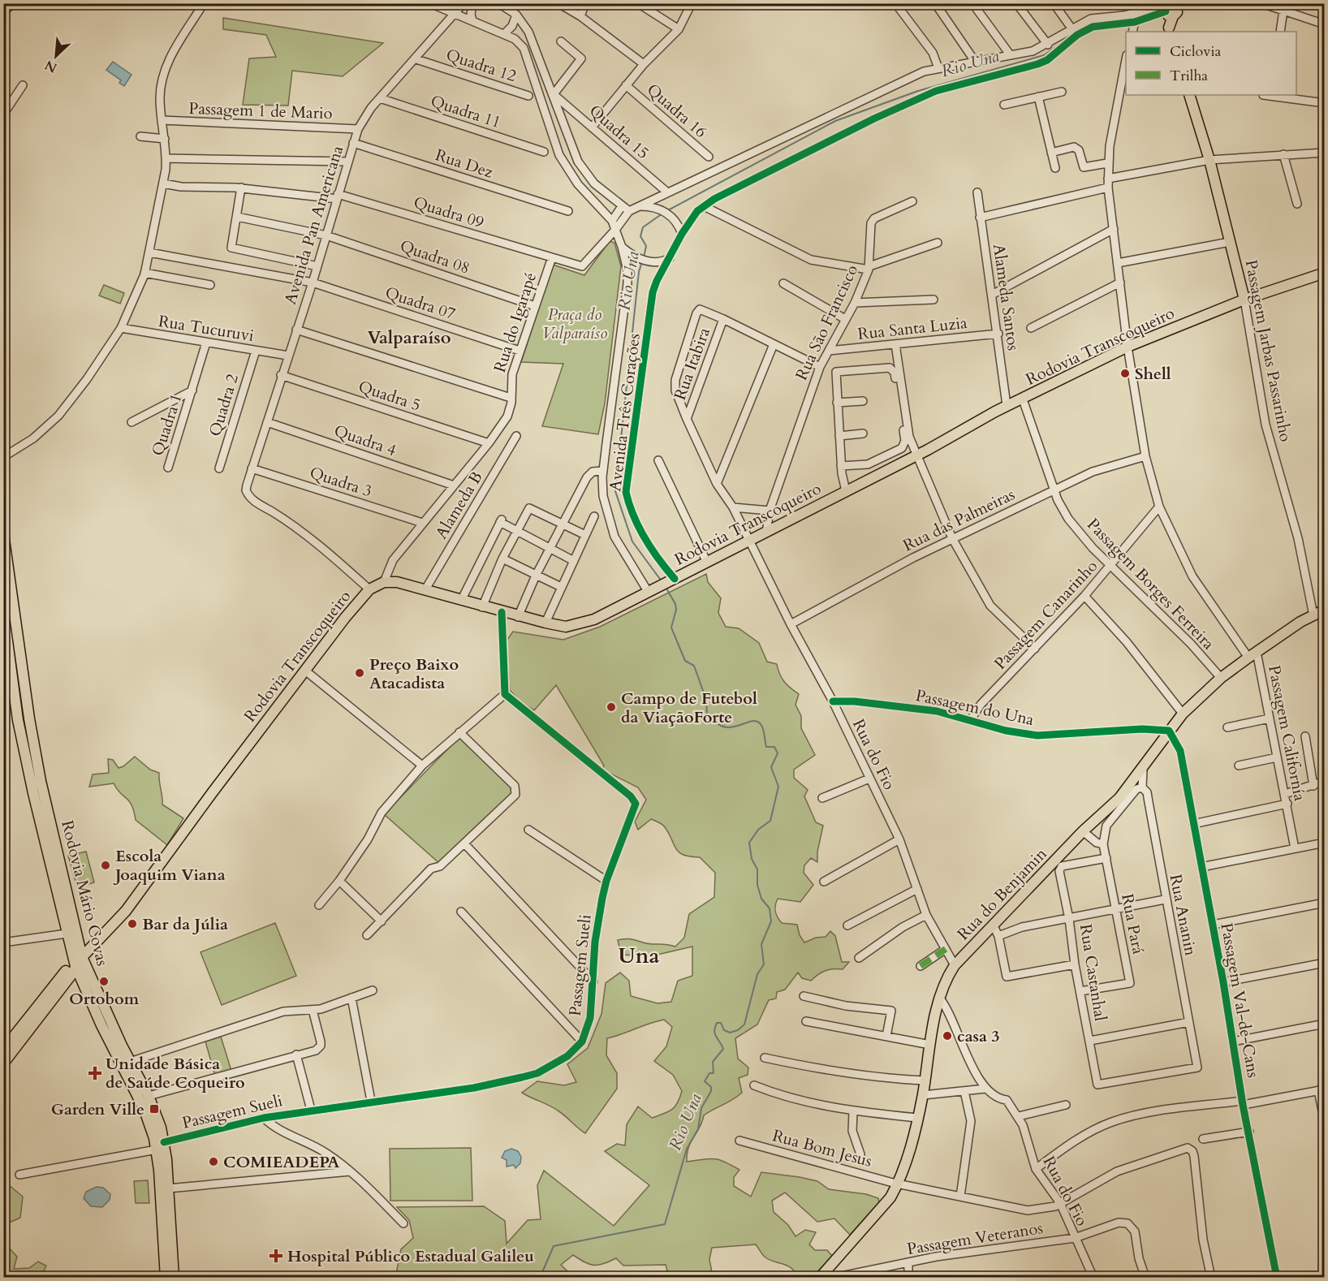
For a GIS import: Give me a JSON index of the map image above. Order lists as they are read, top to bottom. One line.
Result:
{"streets":{"main road":["Rodovia Transcoqueiro","Passagem Jarbas Passarinho","Rodovia Mário Covas","Rua do Benjamin"],"street":["Quadra 12","Passagem 1 de Mario","Quadra 16","Quadra 11","Quadra 15","Rua Dez","Quadra 09","Avenida Pan Americana","Quadra 08","Alameda Santos","Quadra 07","Rua do Igarapé","Rua São Francisco","Rua Tucuruvi","Rua Santa Luzia","Rua Itabira","Quadra 5","Quadra 2","Avenida Três Corações","Quadra 1","Quadra 4","Quadra 3","Alameda B","Rua das Palmeiras","Passagem Borges Ferreira","Passagem Canarinho","Passagem do Una","Passagem Californía","Rua do Fio","Rua Ananin","Rua Pará","Passagem Sueli","Rua Castanhal","Passagem Val-de-Cans","Rua Bom Jesus","Passagem Veteranos"]},"crossings":[["Quadra 12","Avenida Pan Americana"],["Passagem 1 de Mario","Avenida Pan Americana"],["Quadra 11","Avenida Pan Americana"],["Rua Dez","Avenida Pan Americana"],["Quadra 09","Avenida Pan Americana"],["Quadra 09","Rua do Igarapé"],["Avenida Pan Americana","Quadra 08"],["Avenida Pan Americana","Quadra 07"],["Avenida Pan Americana","Rua Tucuruvi"],["Avenida Pan Americana","Rodovia Transcoqueiro"],["Avenida Pan Americana","Quadra 5"],["Avenida Pan Americana","Avenida Três Corações"],["Avenida Pan Americana","Quadra 4"],["Avenida Pan Americana","Quadra 3"],["Quadra 08","Rua do Igarapé"],["Alameda Santos","Rua Santa Luzia"],["Alameda Santos","Rodovia Transcoqueiro"],["Quadra 07","Rua do Igarapé"],["Rua do Igarapé","Rodovia Transcoqueiro"],["Rua do Igarapé","Quadra 5"],["Rua do Igarapé","Avenida Três Corações"],["Rua do Igarapé","Quadra 4"],["Rua do Igarapé","Quadra 3"],["Rua São Francisco","Rua Santa Luzia"],["Rua São Francisco","Rodovia Transcoqueiro"],["Rua Tucuruvi","Quadra 2"],["Rua Tucuruvi","Quadra 1"],["Rodovia Transcoqueiro","Passagem Jarbas Passarinho"],["Rodovia Transcoqueiro","Avenida Três Corações"],["Rodovia Transcoqueiro","Alameda B"],["Rodovia Transcoqueiro","Passagem Borges Ferreira"],["Rodovia Transcoqueiro","Rua do Fio"],["Rodovia Transcoqueiro","Rodovia Mário Covas"],["Passagem Jarbas Passarinho","Rua do Benjamin"],["Rua Itabira","Rua do Fio"],["Rua das Palmeiras","Passagem Borges Ferreira"],["Rua das Palmeiras","Rua do Fio"],["Passagem Borges Ferreira","Passagem Canarinho"],["Passagem Borges Ferreira","Rua do Benjamin"],["Passagem Canarinho","Passagem do Una"],["Passagem do Una","Rua do Fio"],["Passagem do Una","Rua do Benjamin"],["Passagem do Una","Passagem Val-de-Cans"],["Passagem Californía","Rua do Benjamin"],["Rua do Fio","Rua do Benjamin"],["Rua do Fio","Rua Bom Jesus"],["Rua do Fio","Passagem Veteranos"],["Rodovia Mário Covas","Passagem Sueli"],["Rua do Benjamin","Rua Ananin"],["Rua do Benjamin","Passagem Val-de-Cans"],["Rua do Benjamin","Rua Bom Jesus"],["Rua Ananin","Rua Castanhal"],["Rua Pará","Rua Castanhal"]],"districts":["Valparaíso","Una"],"water":["Rio Una"],"parks":["Praça do Valparaíso"],"places":{"other":["Shell","Preço Baixo Atacadista","Campo de Futebol da ViaçãoForte","Escola Joaquim Viana","Bar da Júlia","Ortobom","casa 3","COMIEADEPA"],"health":["Unidade Básica de Saúde Coqueiro","Hospital Público Estadual Galileu"],"transit":["Garden Ville"]},"legend":["Ciclovia","Trilha"],"north":"bottom left"}
